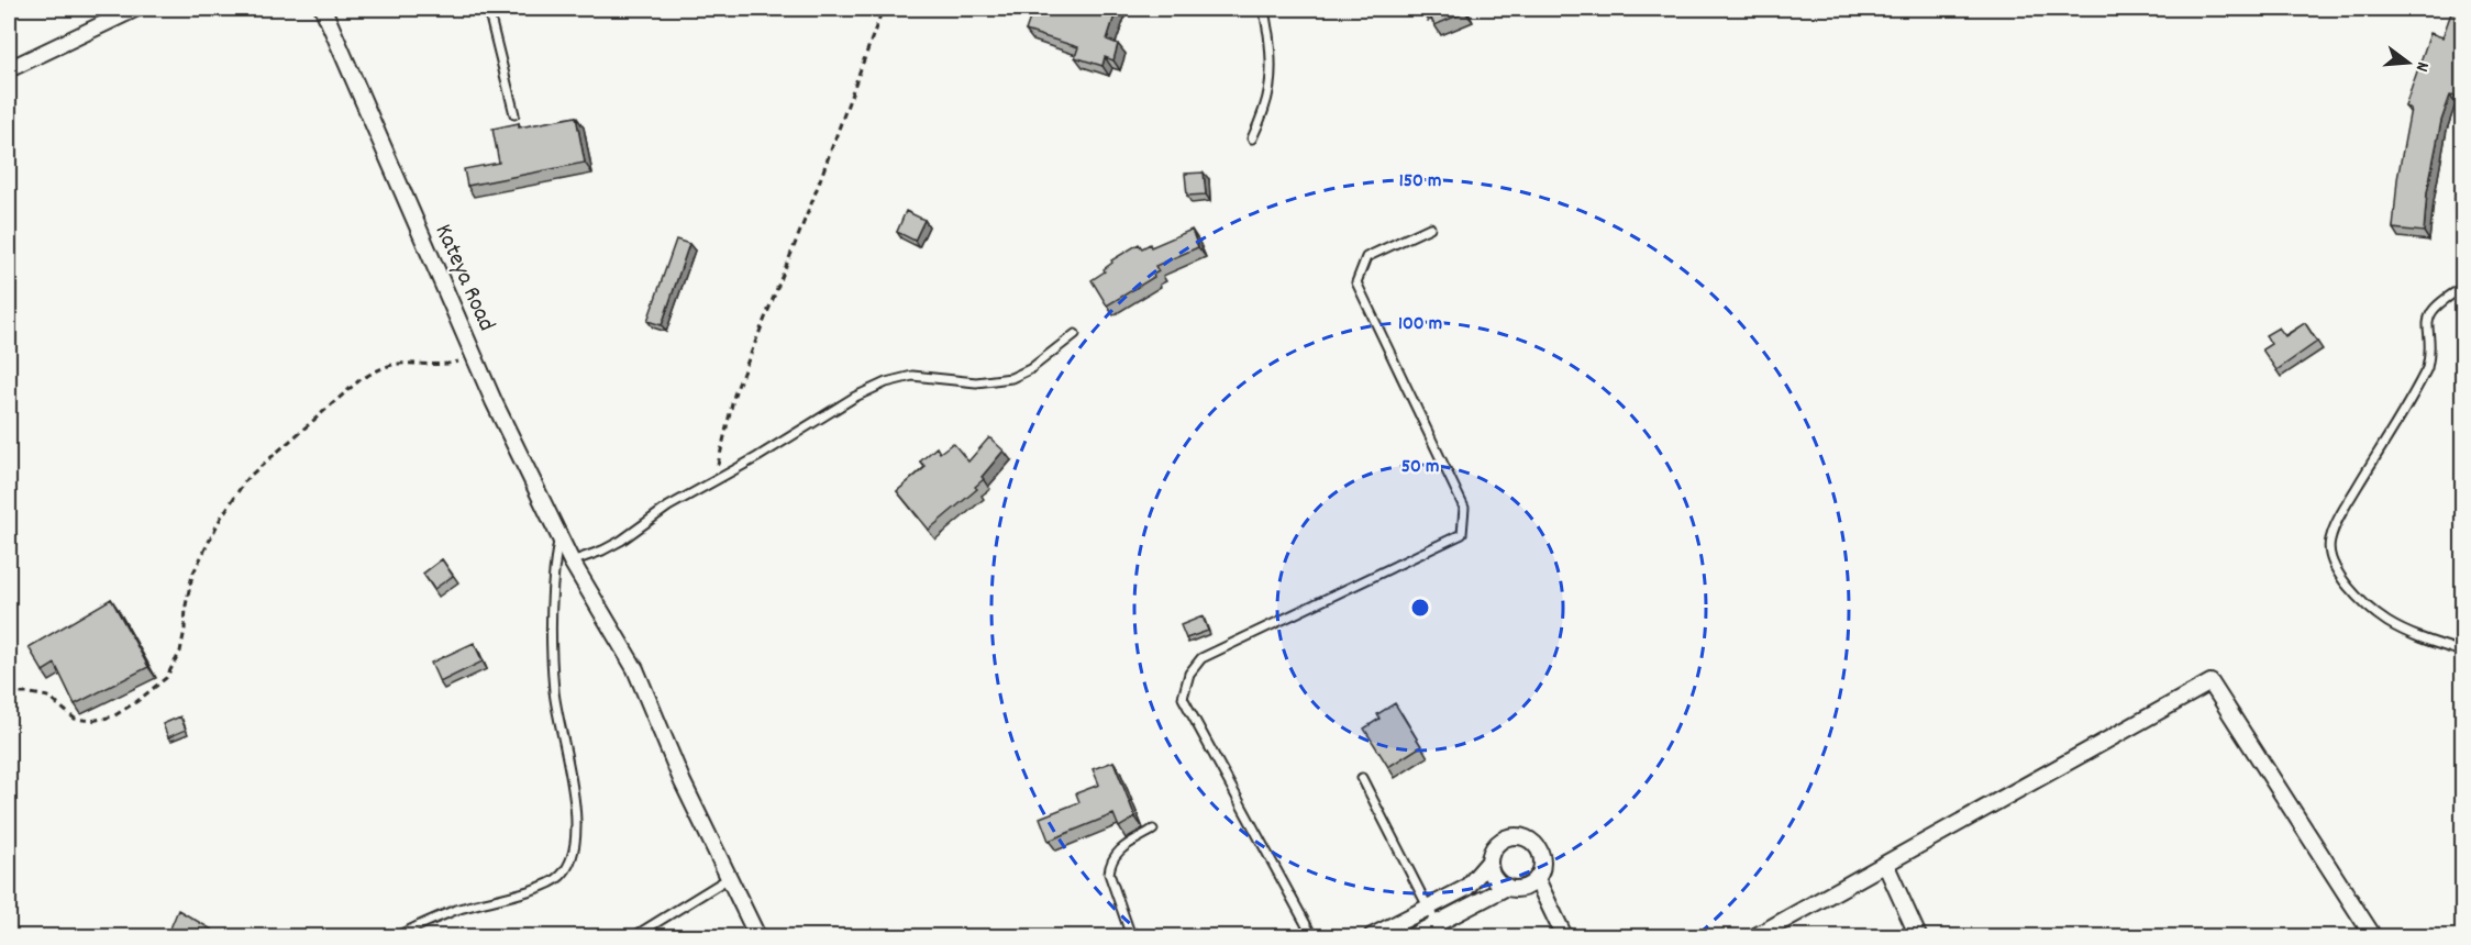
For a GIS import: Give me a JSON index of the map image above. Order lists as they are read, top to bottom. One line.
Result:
{"streets":{"street":["Kateya Road"]},"north":"right","rings":["150 m","100 m","50 m"]}
